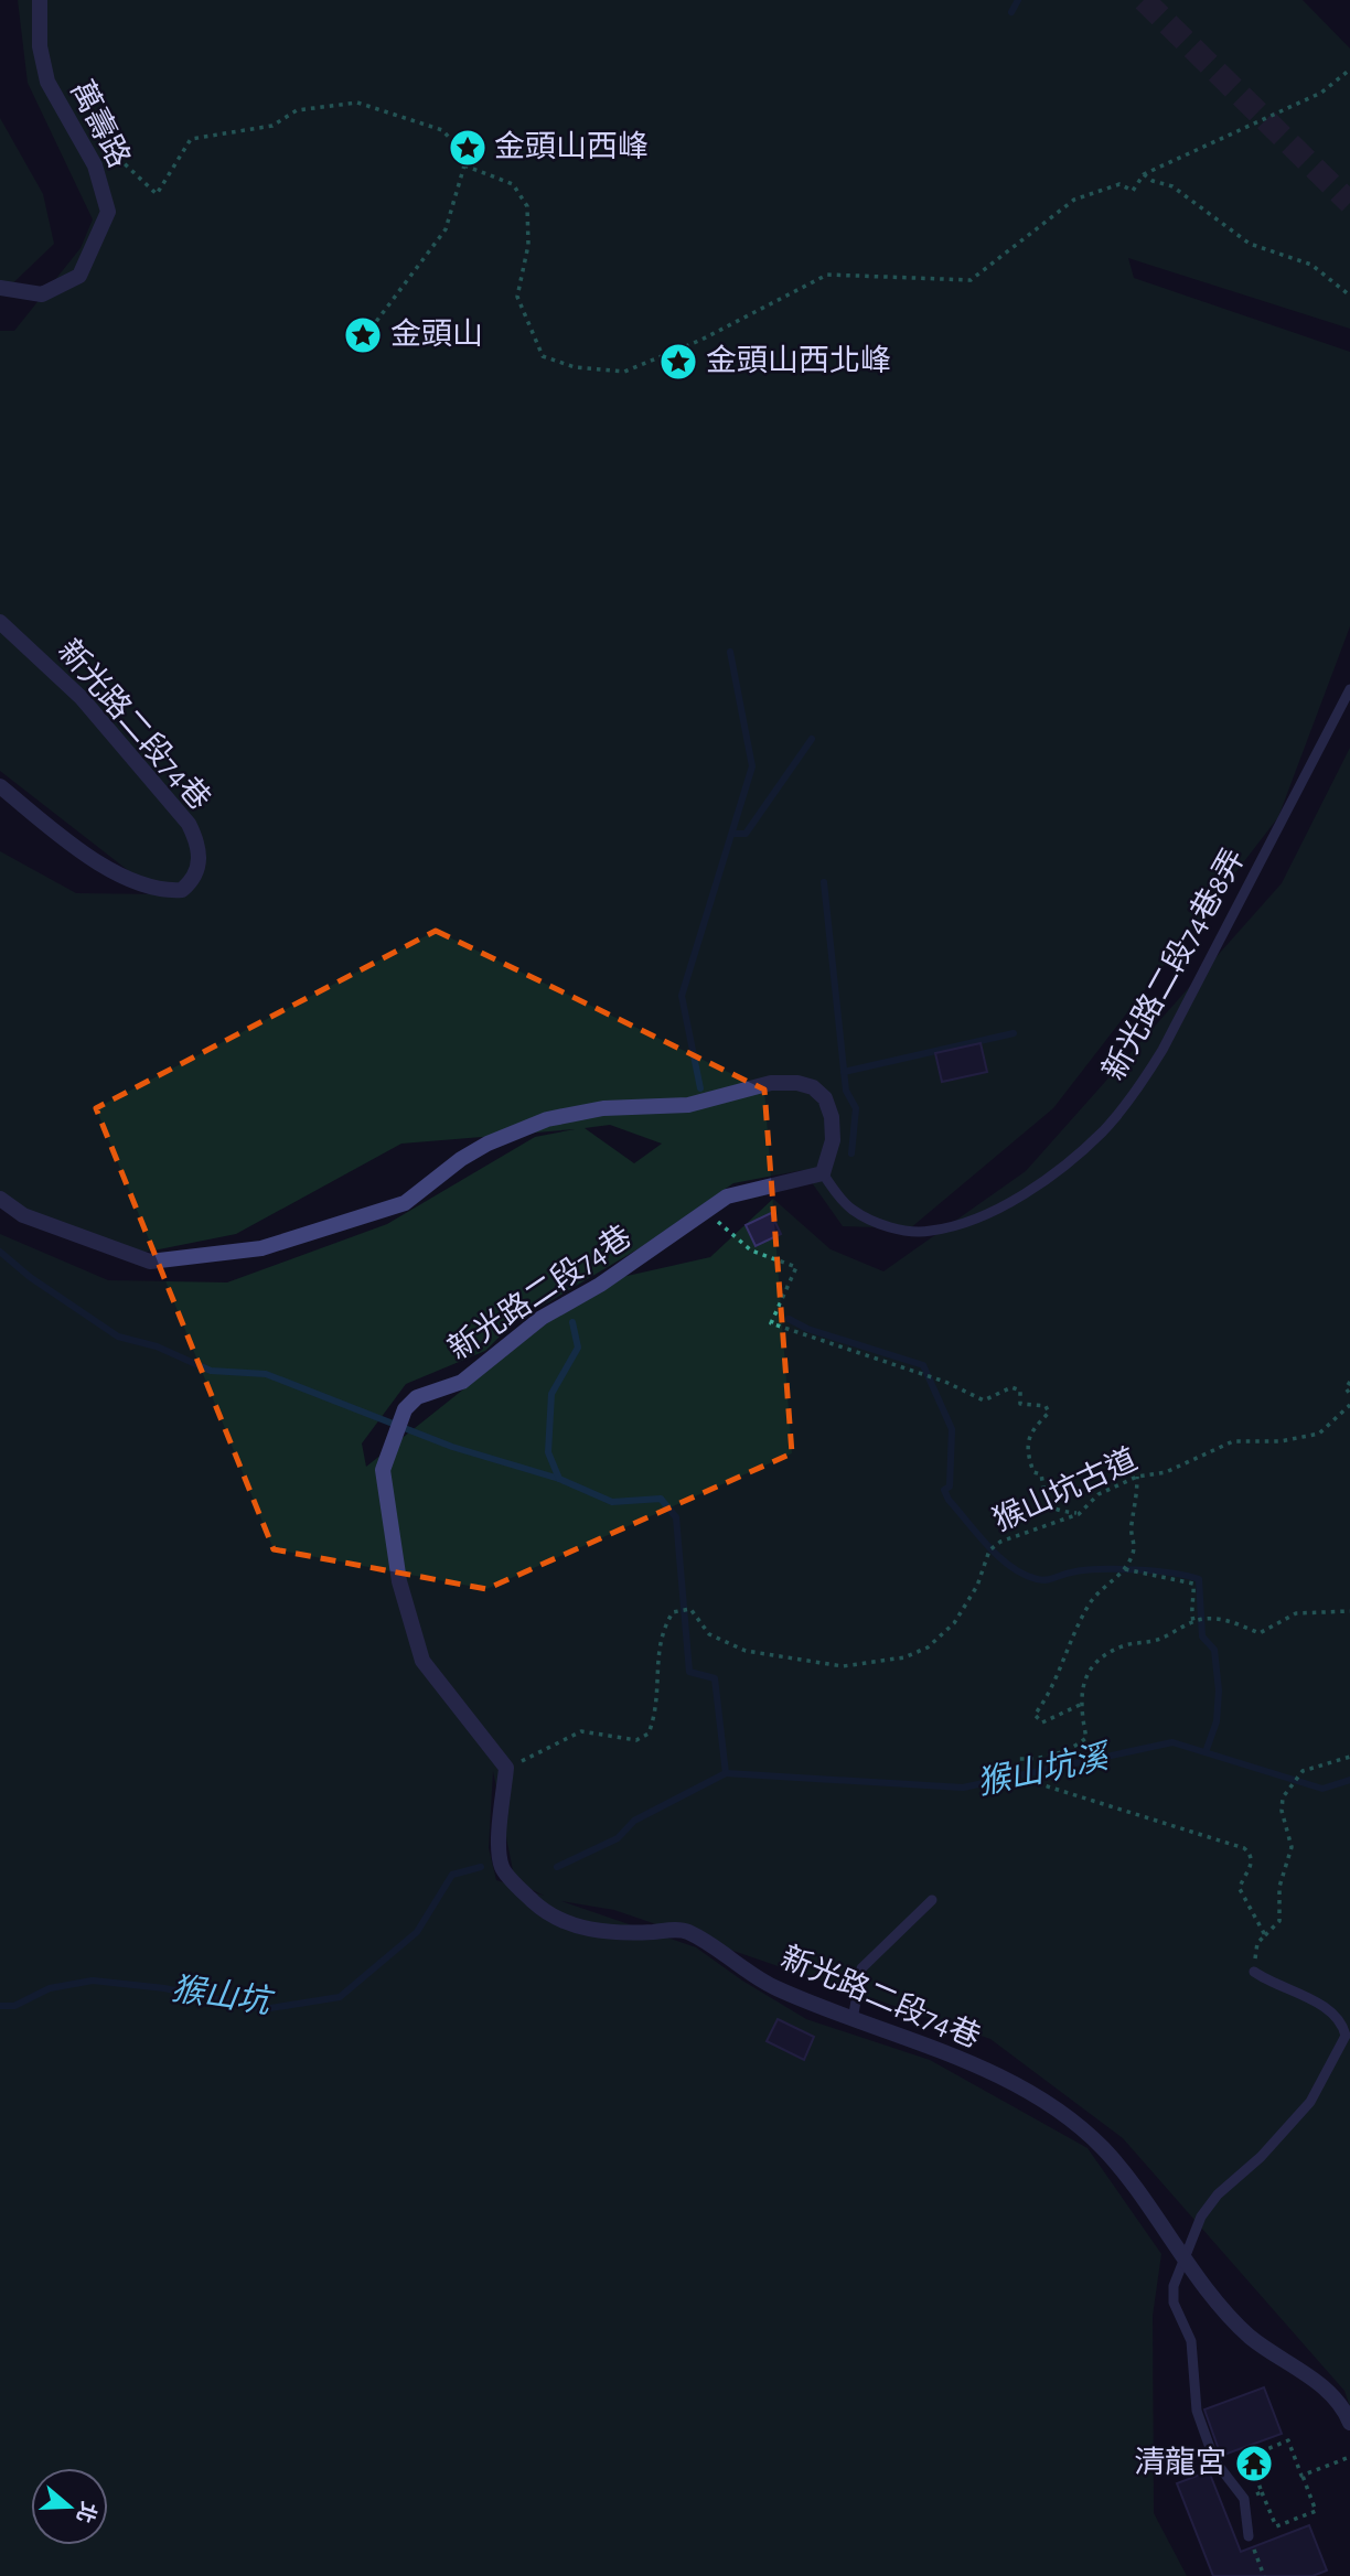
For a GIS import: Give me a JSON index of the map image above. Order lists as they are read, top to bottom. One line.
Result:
{"streets":{"street":["萬壽路","新光路二段74巷"],"lane":["新光路二段74巷8弄"],"path":["猴山坑古道"]},"crossings":[["新光路二段74巷","新光路二段74巷8弄"],["新光路二段74巷","猴山坑古道"]],"water":["猴山坑溪","猴山坑"],"places":{"place":["金頭山西峰","金頭山","金頭山西北峰"],"temple":["清龍宮"]},"north":"right"}
